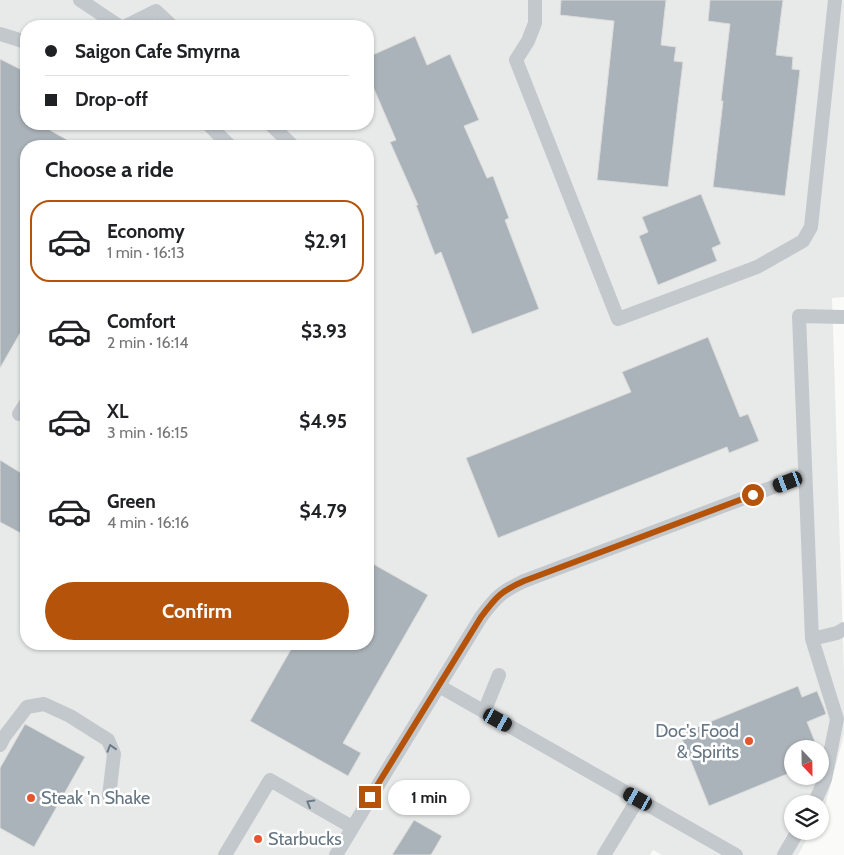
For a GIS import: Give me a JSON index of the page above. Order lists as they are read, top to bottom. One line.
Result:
{"places":["Doc's Food & Spirits","Steak 'n Shake","Starbucks"],"north":"bottom","page":{"banner":["Saigon Cafe Smyrna","Drop-off"],"heading":"Choose a ride","list":[{"name":"Economy","note":"1 min · 16:13","value":"$2.91"},{"name":"Comfort","note":"2 min · 16:14","value":"$3.93"},{"name":"XL","note":"3 min · 16:15","value":"$4.95"},{"name":"Green","note":"4 min · 16:16","value":"$4.79"}],"buttons":"Confirm","bubble":"1 min"}}
